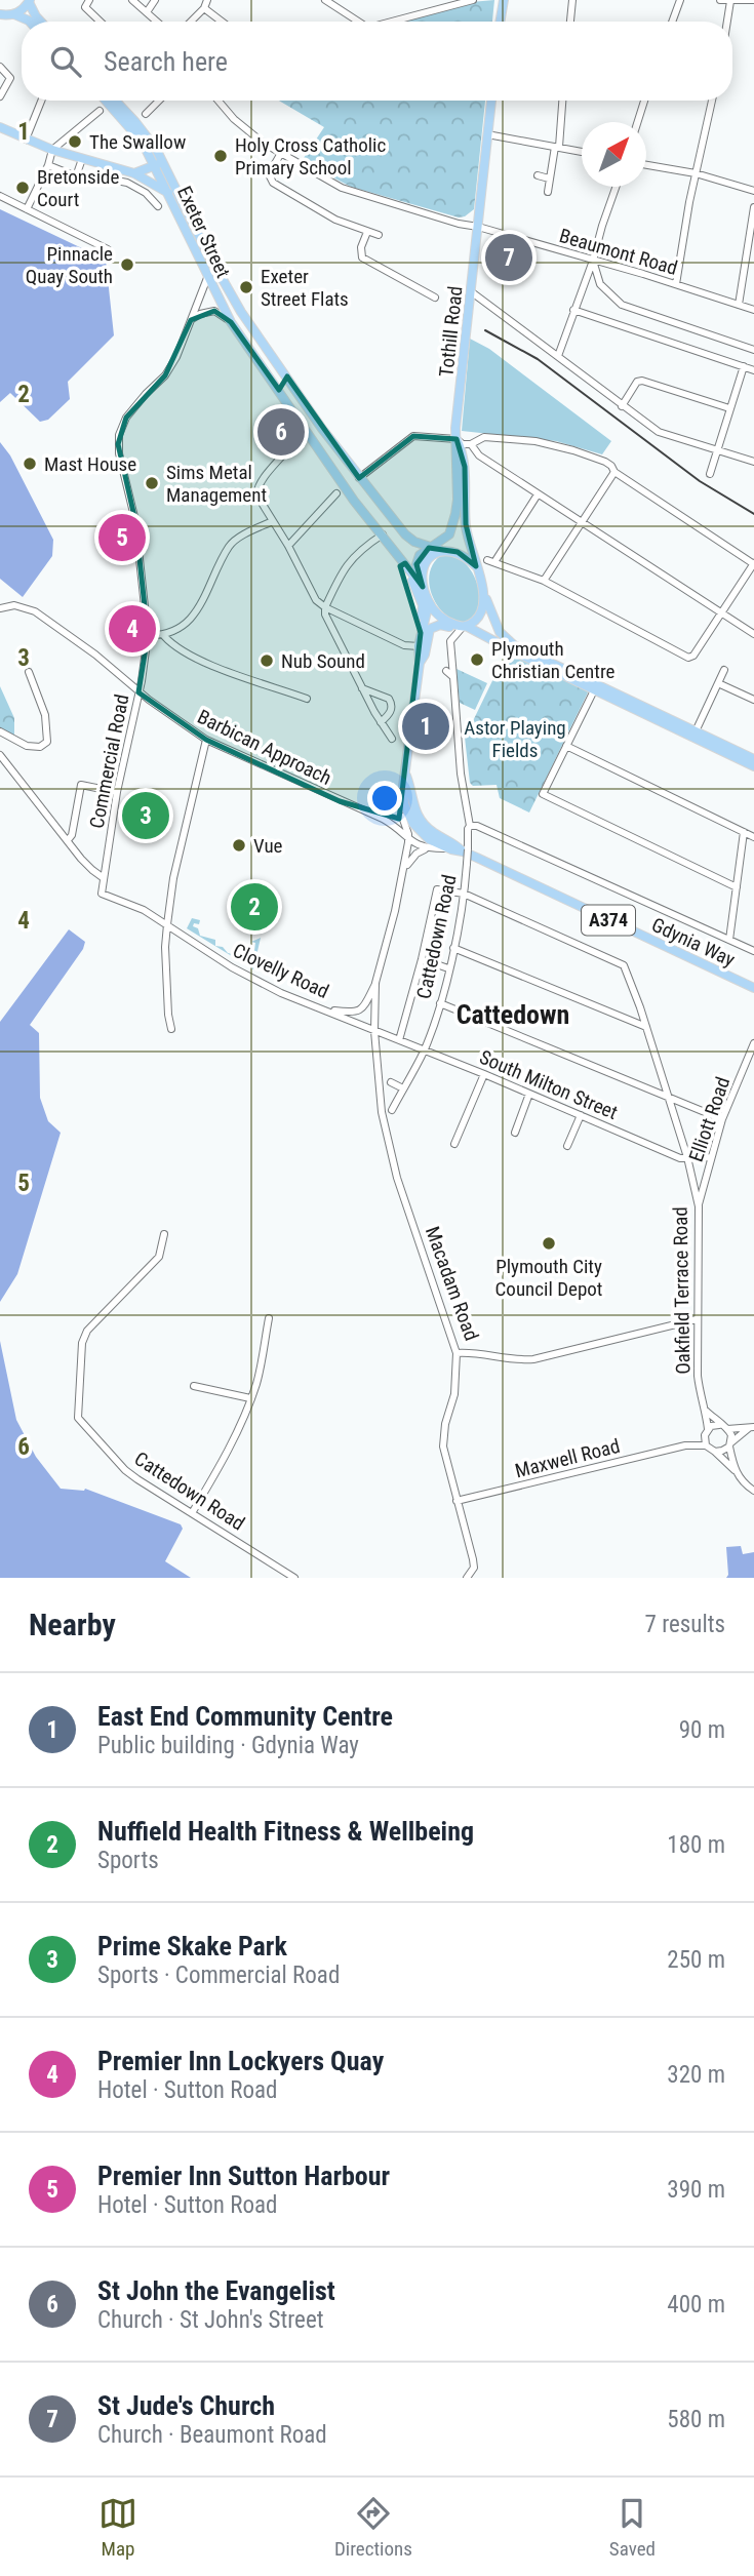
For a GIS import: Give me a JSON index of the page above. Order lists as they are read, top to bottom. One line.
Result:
{"streets":{"main road":["Exeter Street","Tothill Road","A374","Gdynia Way"],"street":["Beaumont Road","Barbican Approach","Commercial Road","Cattedown Road","Clovelly Road","South Milton Street","Elliott Road","Macadam Road","Oakfield Terrace Road","Maxwell Road"]},"crossings":[["Exeter Street","Tothill Road"],["Exeter Street","Commercial Road"],["Exeter Street","Cattedown Road"],["Exeter Street","Gdynia Way"],["Beaumont Road","Tothill Road"],["Tothill Road","Cattedown Road"],["Tothill Road","Gdynia Way"],["Barbican Approach","Commercial Road"],["Barbican Approach","Gdynia Way"],["Commercial Road","Clovelly Road"],["Cattedown Road","Gdynia Way"],["Cattedown Road","South Milton Street"],["Cattedown Road","Oakfield Terrace Road"],["Clovelly Road","South Milton Street"],["Clovelly Road","Macadam Road"],["South Milton Street","Elliott Road"],["South Milton Street","Macadam Road"],["South Milton Street","Oakfield Terrace Road"],["Elliott Road","Oakfield Terrace Road"],["Macadam Road","Oakfield Terrace Road"],["Oakfield Terrace Road","Maxwell Road"]],"districts":["Cattedown"],"parks":["Astor Playing Fields"],"places":["The Swallow","Holy Cross Catholic Primary School","Bretonside Court","Pinnacle Quay South","Exeter Street Flats","Mast House","Sims Metal Management","Plymouth Christian Centre","Nub Sound","Vue","Plymouth City Council Depot"],"north":"top right","page":{"search":"Search here","pins":["7","6","5","4","1","3","2"],"heading":["Nearby","7 results"],"list":[{"mark":"1","name":"East End Community Centre","note":"Public building · Gdynia Way","value":"90 m"},{"mark":"2","name":"Nuffield Health Fitness & Wellbeing","note":"Sports","value":"180 m"},{"mark":"3","name":"Prime Skake Park","note":"Sports · Commercial Road","value":"250 m"},{"mark":"4","name":"Premier Inn Lockyers Quay","note":"Hotel · Sutton Road","value":"320 m"},{"mark":"5","name":"Premier Inn Sutton Harbour","note":"Hotel · Sutton Road","value":"390 m"},{"mark":"6","name":"St John the Evangelist","note":"Church · St John's Street","value":"400 m"},{"mark":"7","name":"St Jude's Church","note":"Church · Beaumont Road","value":"580 m"}],"nav":["Map","Directions","Saved"]},"grid":{"rows":["1","2","3","4","5","6"]}}
